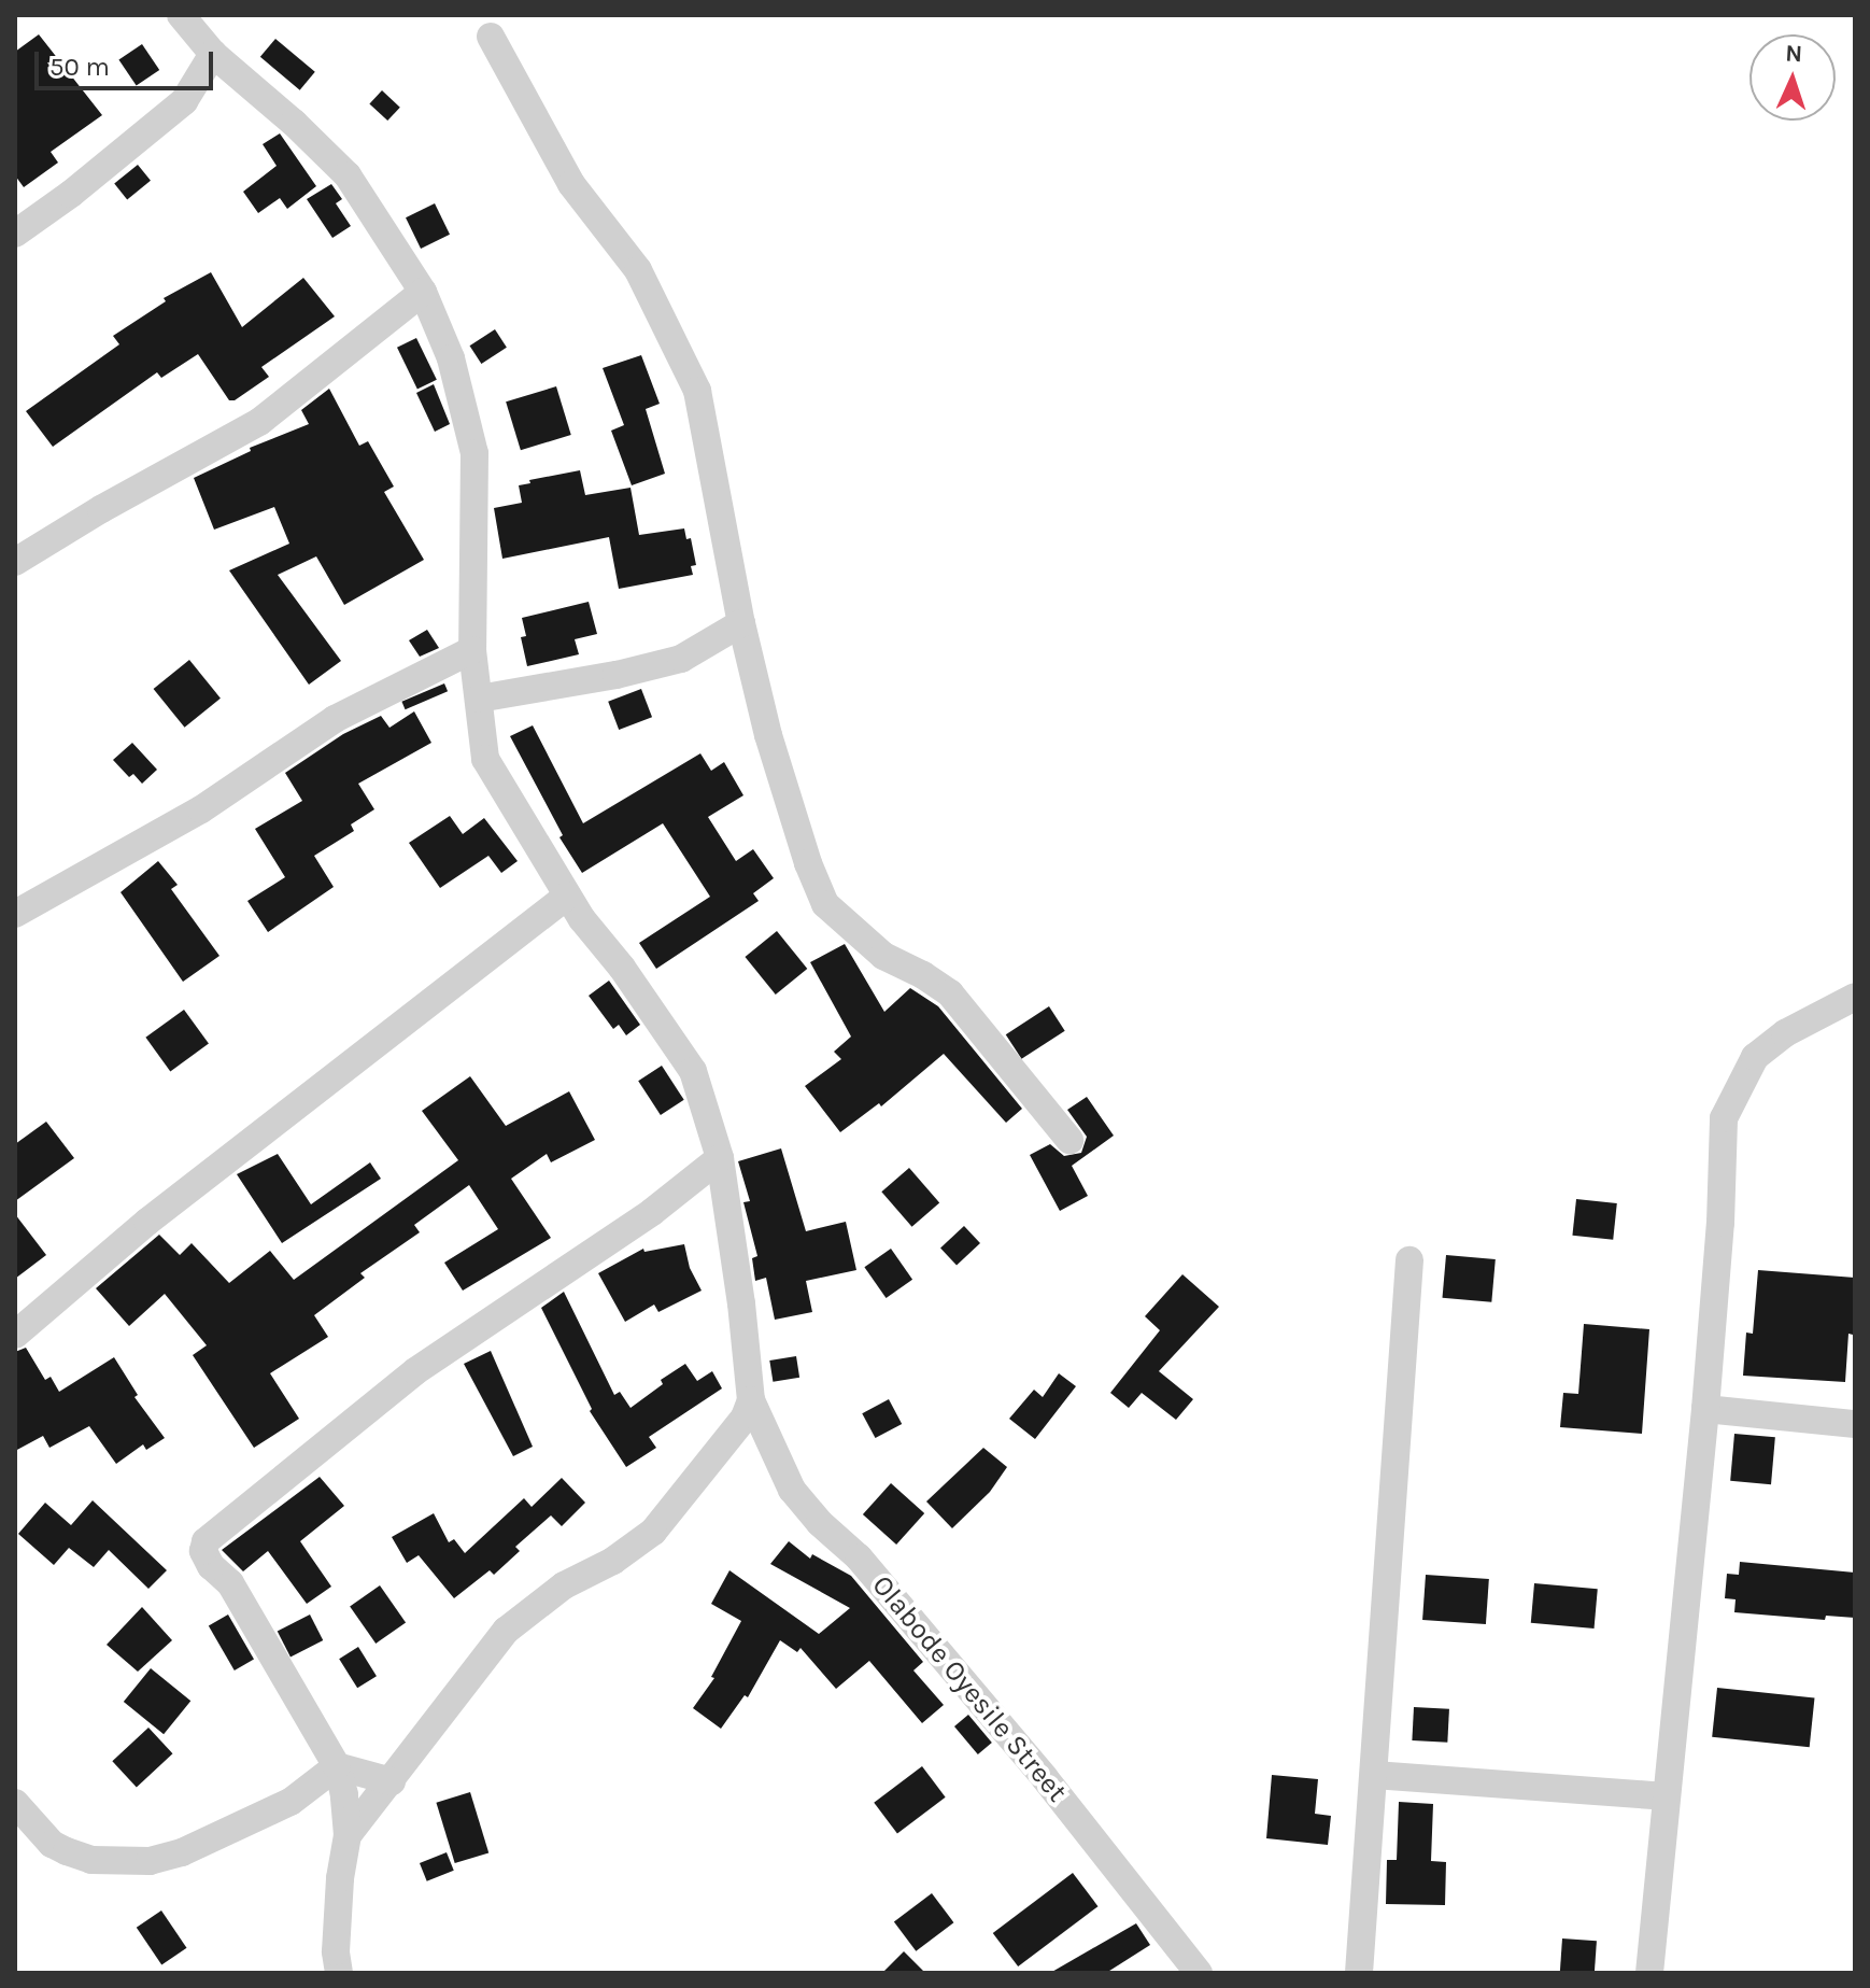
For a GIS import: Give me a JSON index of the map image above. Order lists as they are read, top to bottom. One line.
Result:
{"streets":{"street":["Olabode Oyesile Street"]},"scale_bar":"50 m","north":"top"}
